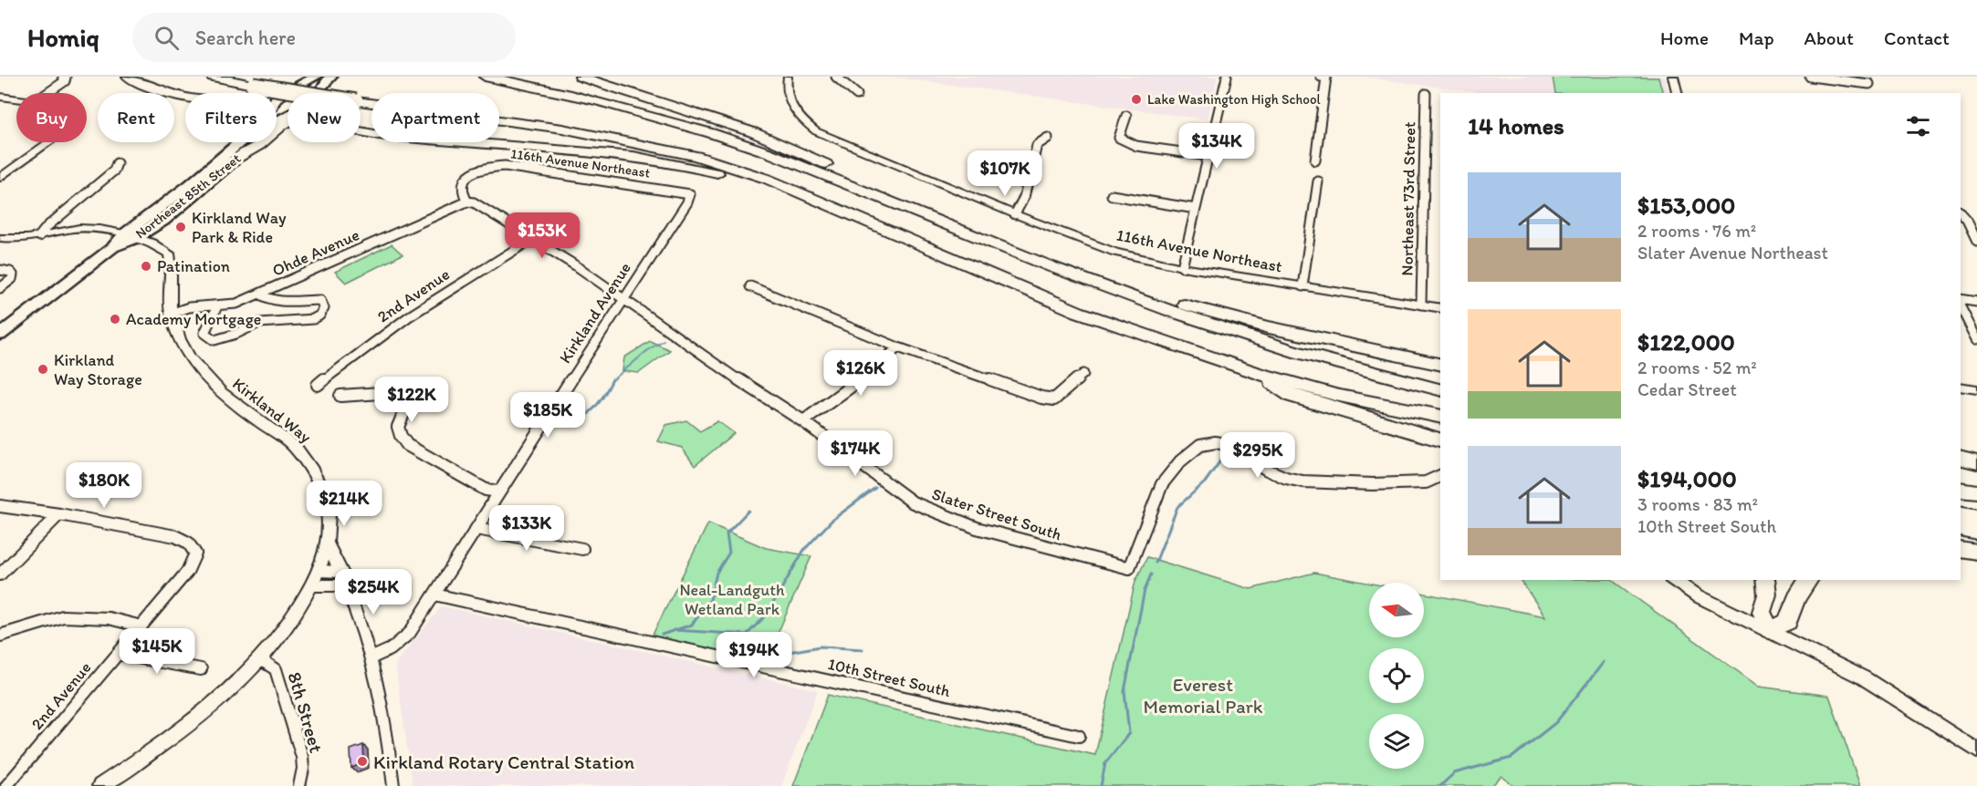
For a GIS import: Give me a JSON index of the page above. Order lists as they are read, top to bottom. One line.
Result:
{"streets":{"main road":["Northeast 85th Street","Kirkland Way"],"street":["116th Avenue Northeast","Northeast 73rd Street","Ohde Avenue","2nd Avenue","Kirkland Avenue","Slater Street South","10th Street South","8th Street"]},"crossings":[["116th Avenue Northeast","Northeast 73rd Street"],["116th Avenue Northeast","Ohde Avenue"],["116th Avenue Northeast","Kirkland Avenue"],["116th Avenue Northeast","Slater Street South"],["Northeast 85th Street","Kirkland Way"],["Ohde Avenue","Kirkland Way"],["Ohde Avenue","Slater Street South"],["2nd Avenue","Slater Street South"],["Kirkland Avenue","Slater Street South"],["Kirkland Avenue","10th Street South"],["Kirkland Way","8th Street"]],"parks":["Neal-Landguth Wetland Park","Everest Memorial Park"],"places":["Lake Washington High School","Kirkland Way Park & Ride","Patination","Academy Mortgage","Kirkland Way Storage","Kirkland Rotary Central Station"],"north":"left","page":{"header":"Homiq","search":"Search here","nav":["Home","Map","About","Contact"],"chip":["Buy","Rent","Filters","New","Apartment"],"heading":"14 homes","price":["$134K","$107K","$153K","$126K","$122K","$185K","$174K","$295K","$180K","$214K","$133K","$254K","$145K","$194K"],"list":[{"name":"$153,000","note":"2 rooms · 76 m² · Slater Avenue Northeast"},{"name":"$122,000","note":"2 rooms · 52 m² · Cedar Street"},{"name":"$194,000","note":"3 rooms · 83 m² · 10th Street South"}]}}
